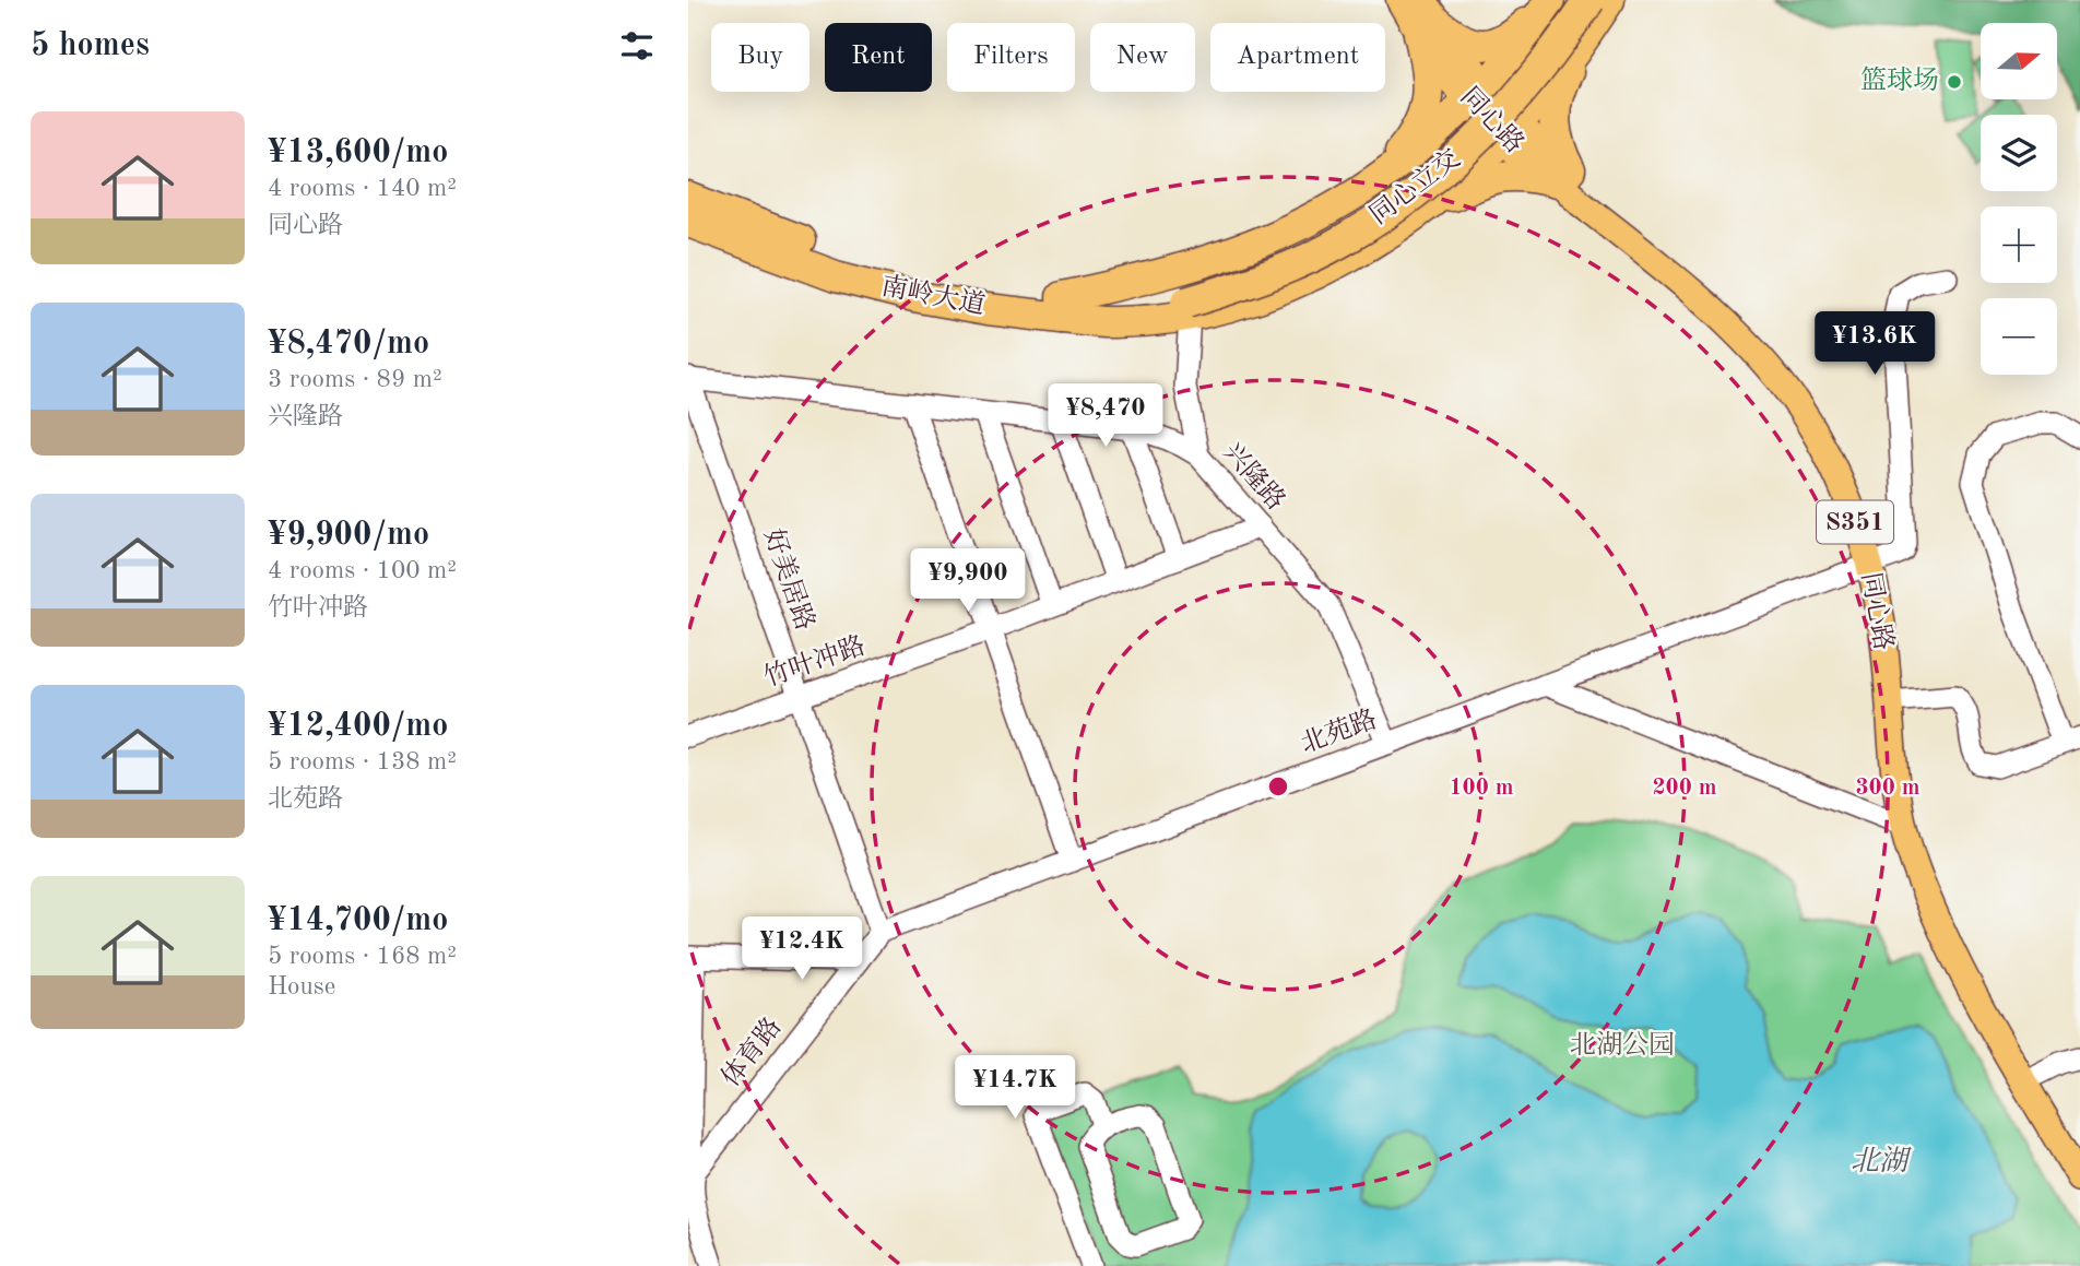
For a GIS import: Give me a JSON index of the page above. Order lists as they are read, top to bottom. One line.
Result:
{"streets":{"highway":["同心立交","南岭大道"],"main road":["同心路","S351"],"street":["兴隆路","好美居路","竹叶冲路","北苑路","体育路"]},"crossings":[["同心路","北苑路"],["同心立交","南岭大道"],["兴隆路","好美居路"],["兴隆路","竹叶冲路"],["兴隆路","北苑路"],["好美居路","竹叶冲路"],["好美居路","北苑路"]],"water":["北湖"],"parks":["北湖公园"],"places":["篮球场"],"north":"right","page":{"heading":"5 homes","map_buttons":["+","−"],"chip":["Buy","Rent","Filters","New","Apartment"],"list":[{"name":"¥13,600/mo","note":"4 rooms · 140 m² · 同心路"},{"name":"¥8,470/mo","note":"3 rooms · 89 m² · 兴隆路"},{"name":"¥9,900/mo","note":"4 rooms · 100 m² · 竹叶冲路"},{"name":"¥12,400/mo","note":"5 rooms · 138 m² · 北苑路"},{"name":"¥14,700/mo","note":"5 rooms · 168 m² · House"}],"price":["¥13.6K","¥8,470","¥9,900","¥12.4K","¥14.7K"]},"rings":["100 m","200 m","300 m"]}
